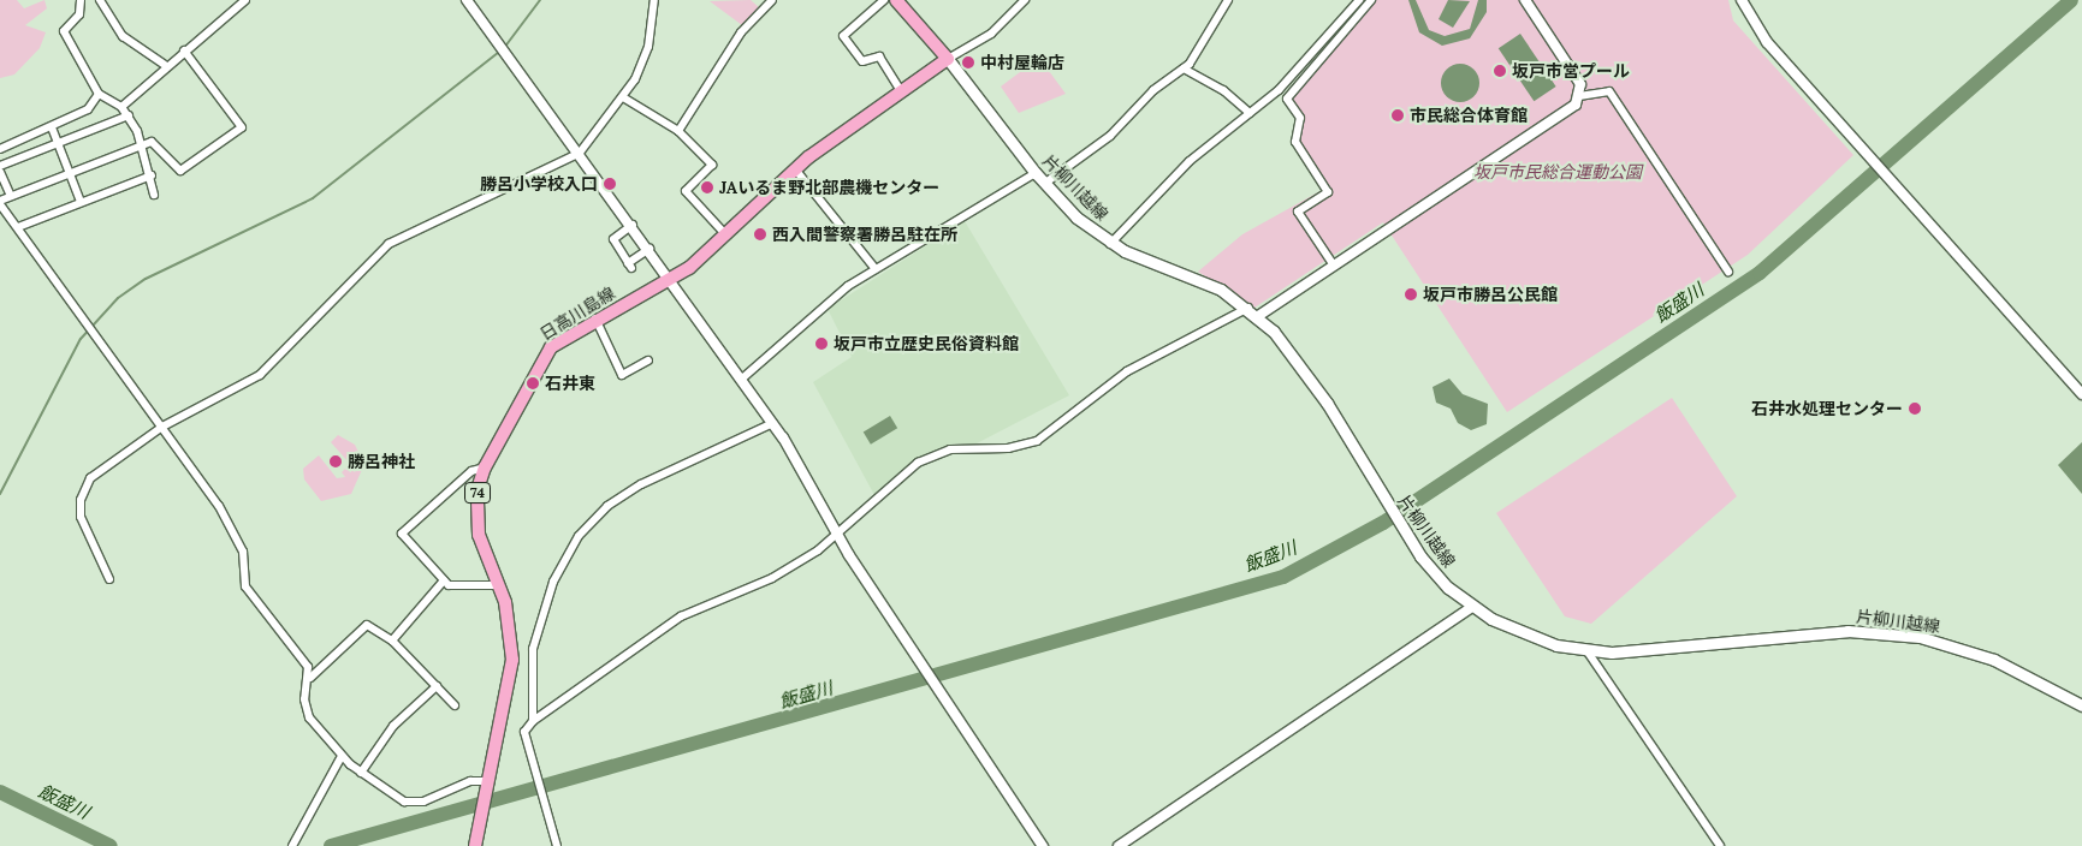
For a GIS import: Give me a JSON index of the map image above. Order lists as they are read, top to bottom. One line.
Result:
{"streets":{"main road":["片柳川越線","日高川島線","74"]},"crossings":[["片柳川越線","日高川島線"]],"water":["飯盛川"],"parks":["坂戸市民総合運動公園"],"places":["中村屋輪店","坂戸市営プール","市民総合体育館","勝呂小学校入口","JAいるま野北部農機センター","西入間警察署勝呂駐在所","坂戸市勝呂公民館","坂戸市立歴史民俗資料館","石井東","石井水処理センター","勝呂神社"]}
